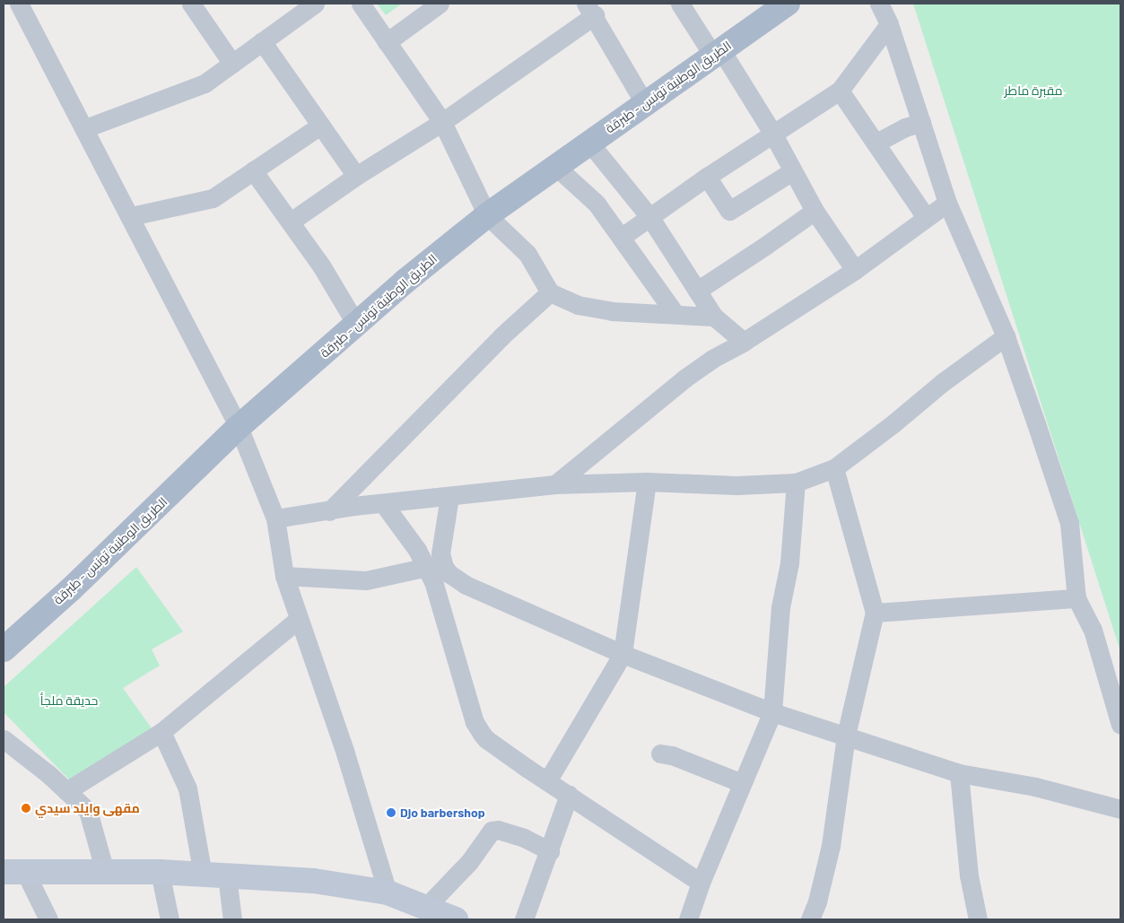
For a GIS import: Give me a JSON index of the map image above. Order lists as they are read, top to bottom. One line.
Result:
{"streets":{"main road":["الطريق الوطنية تونس - طبرقة"]},"parks":["مقبرة ماطر","حديقة ملجأ"],"places":["مقهى وايلد سيدي","Djo barbershop"]}
